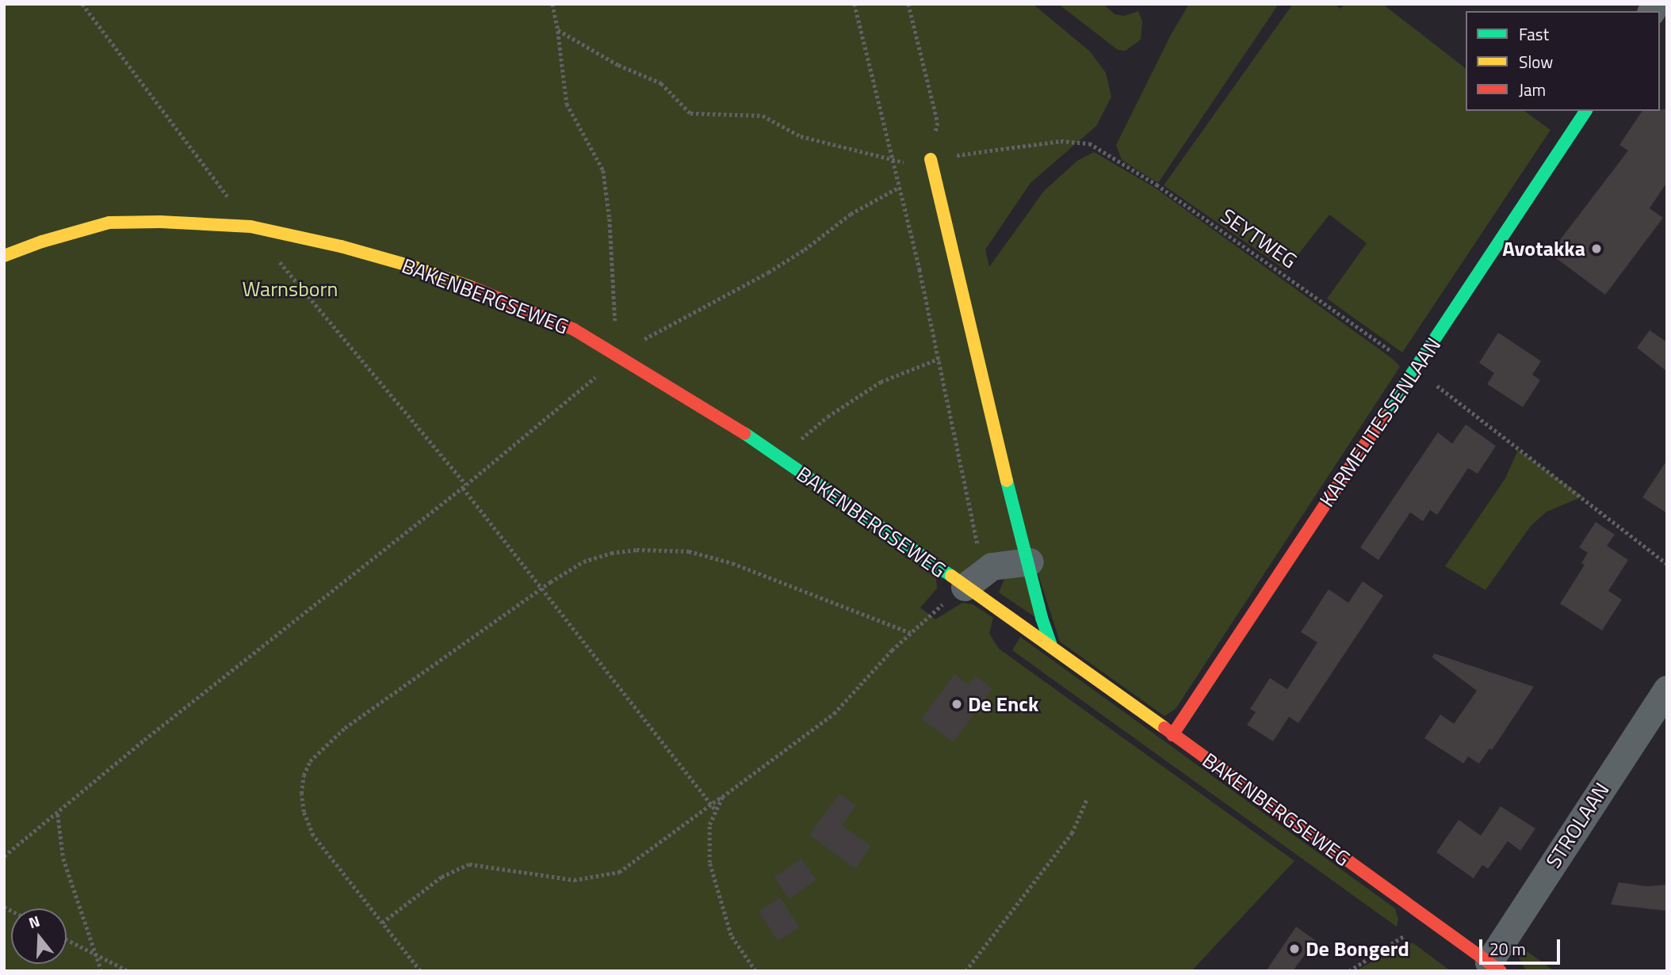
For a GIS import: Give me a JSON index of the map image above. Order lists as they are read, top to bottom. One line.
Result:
{"streets":{"street":["BAKENBERGSEWEG","KARMELITESSENLAAN","STROLAAN"],"path":["SEYTWEG"]},"crossings":[["BAKENBERGSEWEG","KARMELITESSENLAAN"],["BAKENBERGSEWEG","STROLAAN"]],"parks":["Warnsborn"],"places":["Avotakka","De Enck","De Bongerd"],"legend":["Fast","Slow","Jam"],"scale_bar":"20 m","north":"top"}
